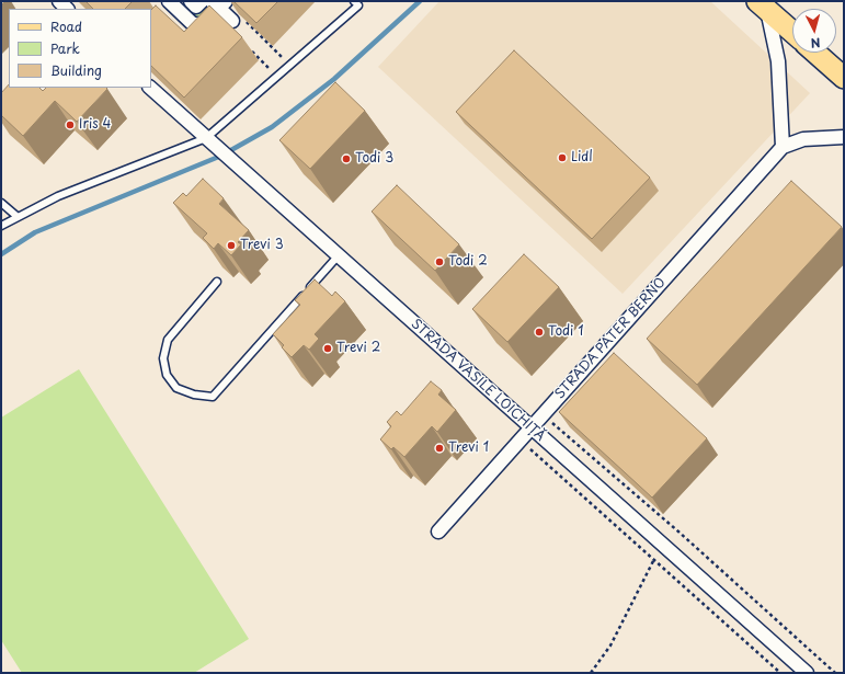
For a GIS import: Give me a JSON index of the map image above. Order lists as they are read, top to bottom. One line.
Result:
{"streets":{"street":["STRADA PATER BERNO","STRADA VASILE LOICHIȚĂ"]},"crossings":[["STRADA PATER BERNO","STRADA VASILE LOICHIȚĂ"]],"places":["Iris 4","Lidl","Todi 3","Trevi 3","Todi 2","Todi 1","Trevi 2","Trevi 1"],"legend":["Road","Park","Building"],"north":"bottom"}
